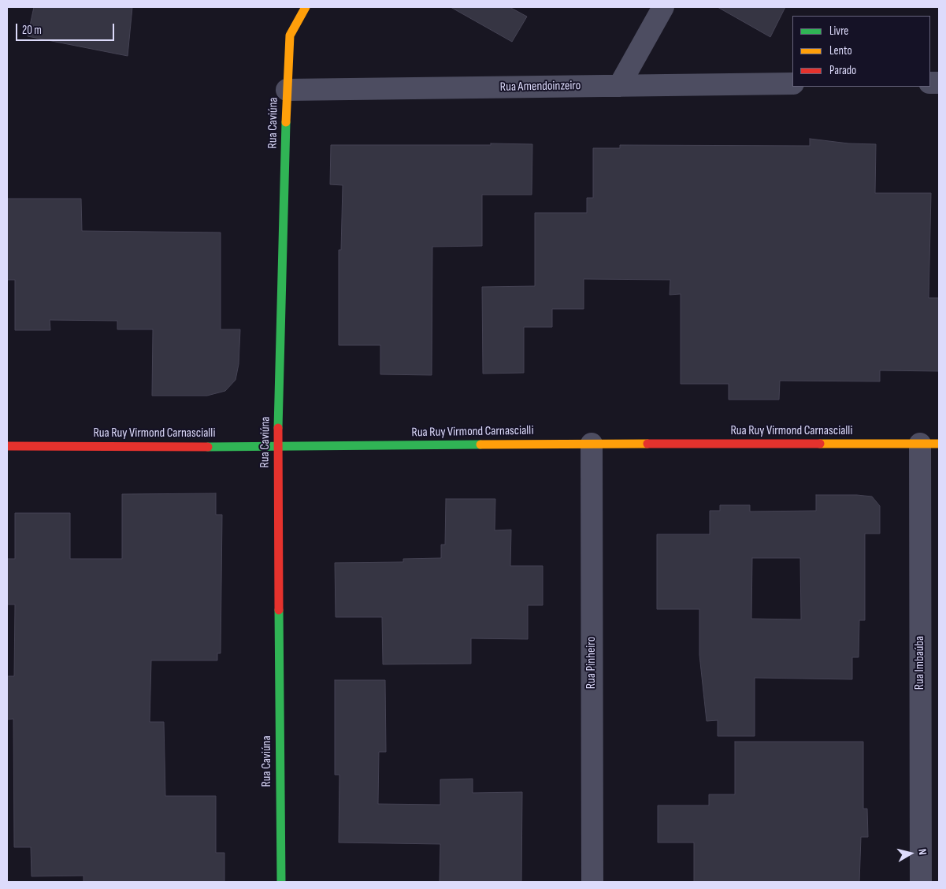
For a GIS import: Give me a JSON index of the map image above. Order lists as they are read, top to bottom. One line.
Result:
{"streets":{"street":["Rua Amendoinzeiro","Rua Caviúna","Rua Ruy Virmond Carnascialli","Rua Pinheiro","Rua Imbaúba"]},"crossings":[["Rua Amendoinzeiro","Rua Caviúna"],["Rua Caviúna","Rua Ruy Virmond Carnascialli"],["Rua Ruy Virmond Carnascialli","Rua Pinheiro"],["Rua Ruy Virmond Carnascialli","Rua Imbaúba"]],"legend":["Livre","Lento","Parado"],"scale_bar":"20 m","north":"right"}
